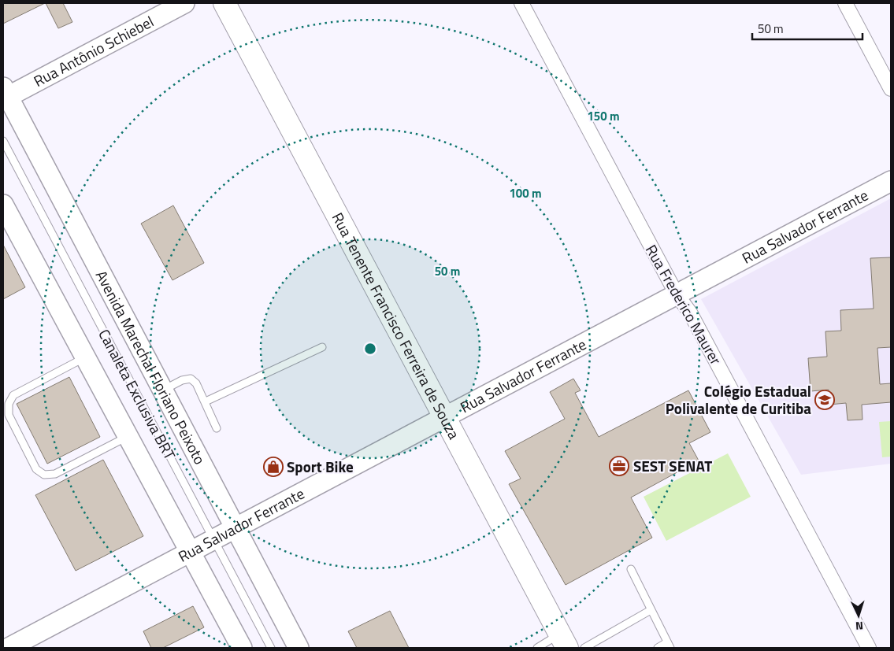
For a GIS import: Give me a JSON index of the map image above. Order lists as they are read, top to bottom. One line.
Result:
{"streets":{"main road":["Rua Tenente Francisco Ferreira de Souza"],"street":["Rua Antônio Schiebel","Rua Salvador Ferrante","Rua Frederico Maurer","Avenida Marechal Floriano Peixoto"],"lane":["Canaleta Exclusiva BRT"]},"crossings":[["Rua Antônio Schiebel","Avenida Marechal Floriano Peixoto"],["Rua Salvador Ferrante","Rua Frederico Maurer"],["Rua Salvador Ferrante","Rua Tenente Francisco Ferreira de Souza"],["Rua Salvador Ferrante","Avenida Marechal Floriano Peixoto"],["Rua Salvador Ferrante","Canaleta Exclusiva BRT"]],"places":{"school or university":["Colégio Estadual Polivalente de Curitiba"],"office":["SEST SENAT"],"shop":["Sport Bike"]},"scale_bar":"50 m","north":"bottom","rings":["150 m","100 m","50 m"]}
